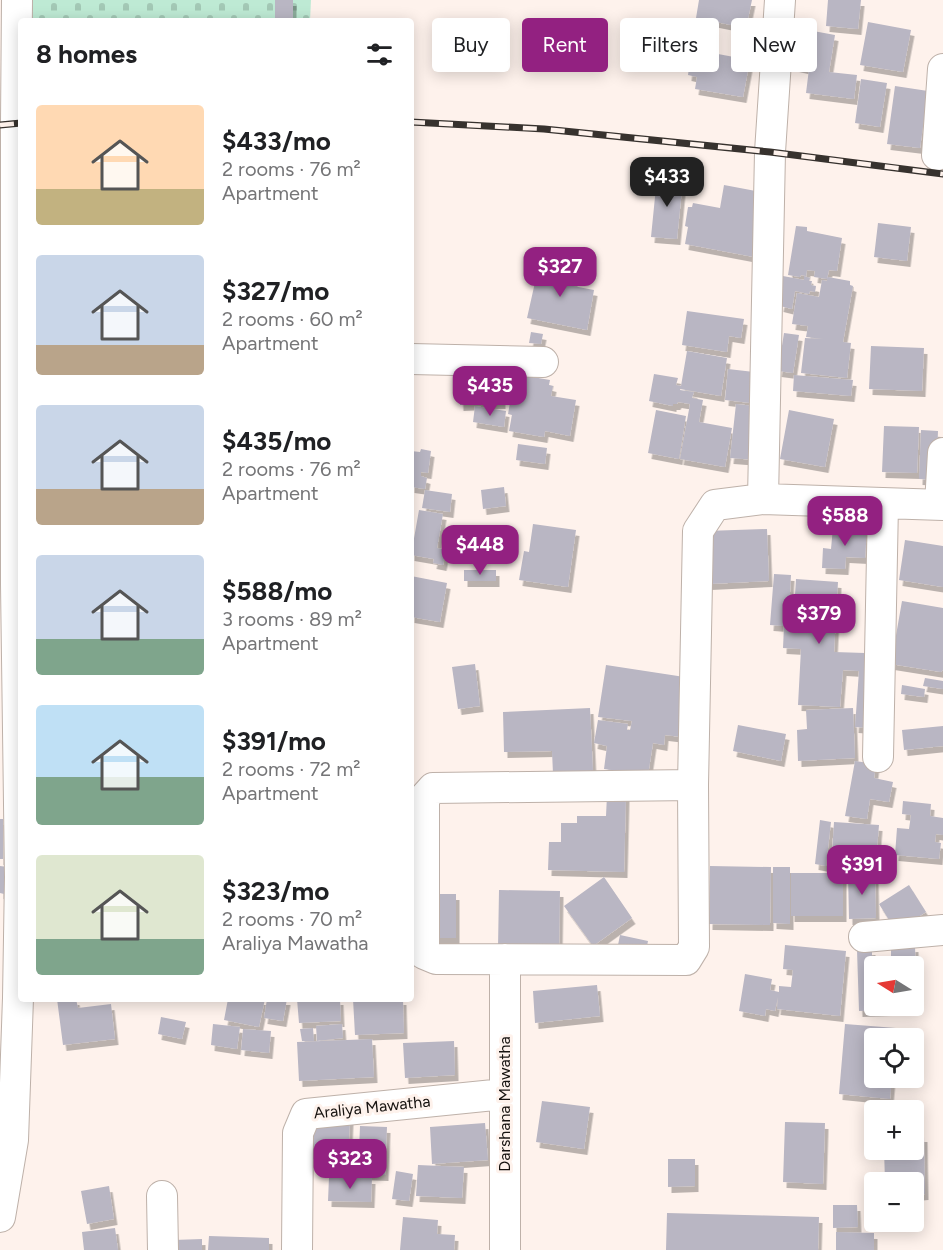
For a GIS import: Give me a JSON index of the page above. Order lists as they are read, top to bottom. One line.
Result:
{"streets":{"street":["Darshana Mawatha","Araliya Mawatha"]},"crossings":[["Darshana Mawatha","Araliya Mawatha"]],"north":"left","page":{"chip":["Buy","Rent","Filters","New"],"heading":"8 homes","list":[{"name":"$433/mo","note":"2 rooms · 76 m² · Apartment"},{"name":"$327/mo","note":"2 rooms · 60 m² · Apartment"},{"name":"$435/mo","note":"2 rooms · 76 m² · Apartment"},{"name":"$588/mo","note":"3 rooms · 89 m² · Apartment"},{"name":"$391/mo","note":"2 rooms · 72 m² · Apartment"},{"name":"$323/mo","note":"2 rooms · 70 m² · Araliya Mawatha"}],"price":["$433","$327","$435","$588","$448","$379","$391","$323"],"map_buttons":["+","−"]}}
